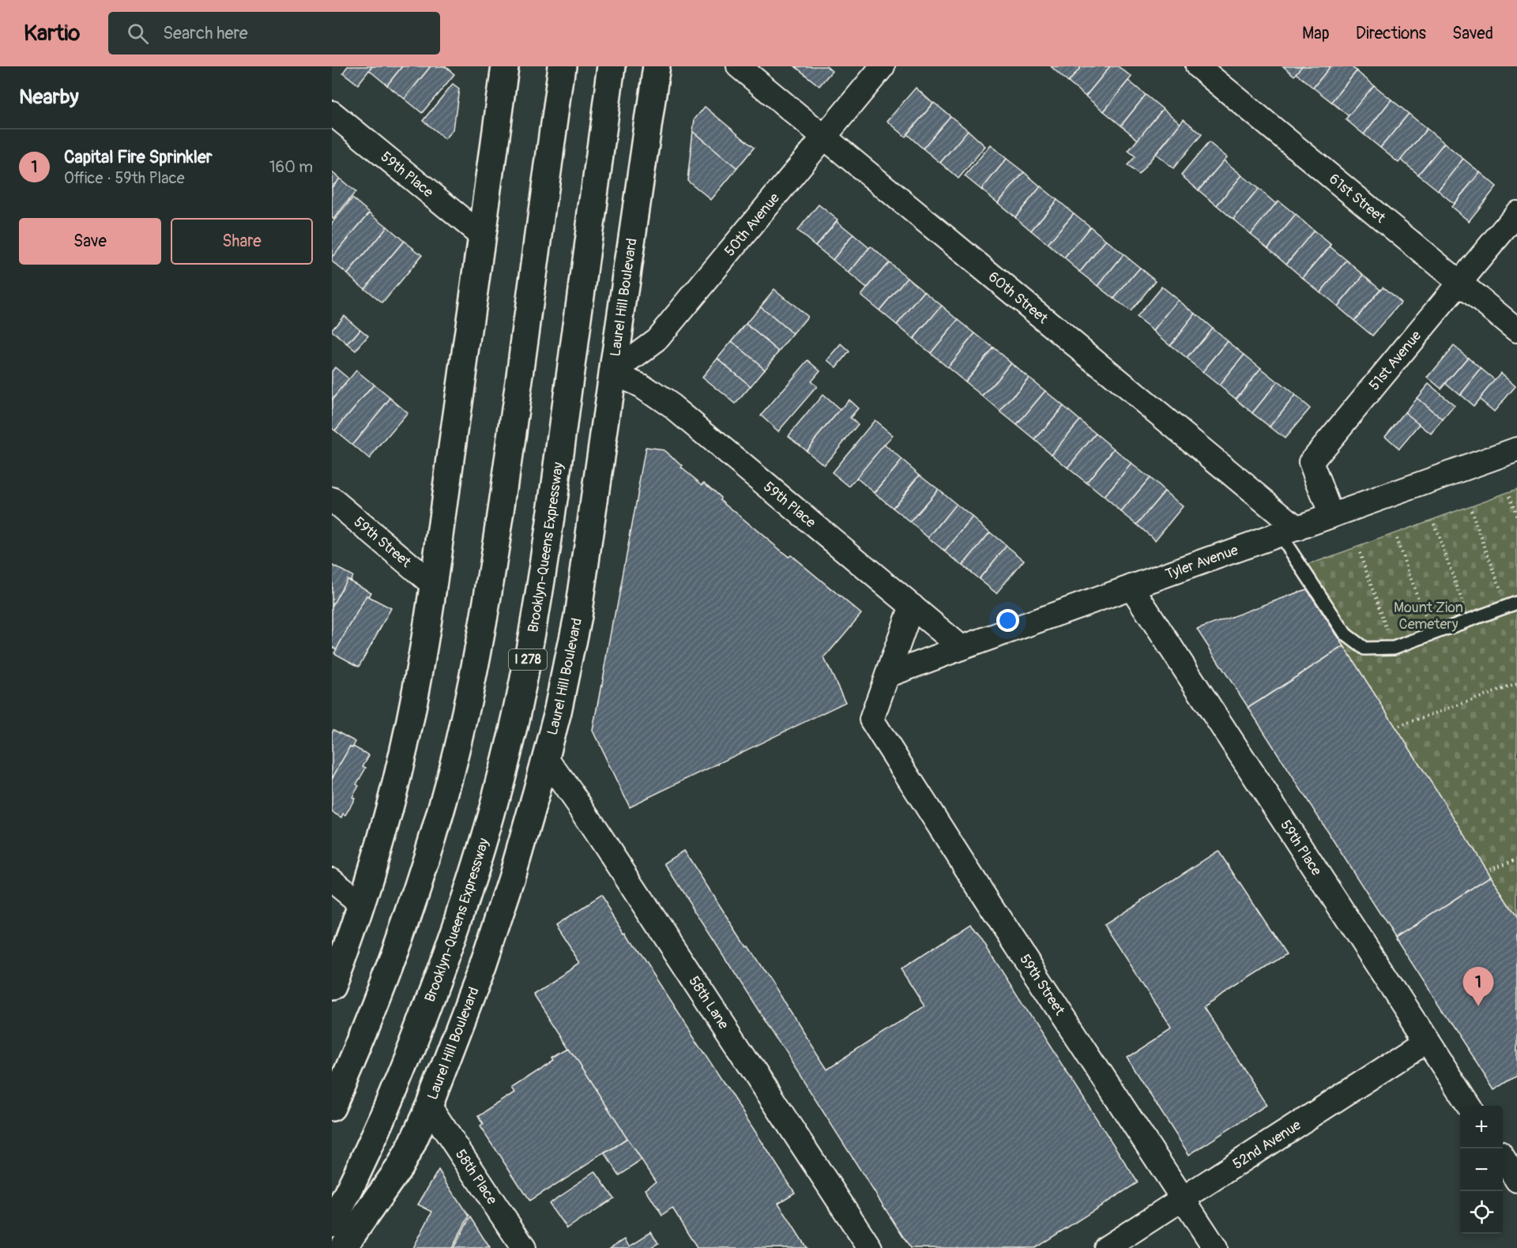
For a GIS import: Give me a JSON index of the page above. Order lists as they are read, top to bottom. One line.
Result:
{"streets":{"main road":["Laurel Hill Boulevard","Brooklyn-Queens Expressway","I 278"],"street":["59th Place","61st Street","50th Avenue","60th Street","51st Avenue","59th Street","Tyler Avenue","58th Lane","52nd Avenue","58th Place"]},"crossings":[["59th Place","50th Avenue"],["59th Place","Laurel Hill Boulevard"],["59th Place","Tyler Avenue"],["59th Place","52nd Avenue"],["61st Street","51st Avenue"],["50th Avenue","Laurel Hill Boulevard"],["50th Avenue","60th Street"],["Laurel Hill Boulevard","58th Lane"],["Laurel Hill Boulevard","58th Place"],["60th Street","Tyler Avenue"],["51st Avenue","Tyler Avenue"],["59th Street","Tyler Avenue"],["59th Street","52nd Avenue"]],"parks":["Mount Zion Cemetery"],"page":{"header":"Kartio","search":"Search here","nav":["Map","Directions","Saved"],"heading":"Nearby","list":[{"mark":"1","name":"Capital Fire Sprinkler","note":"Office · 59th Place","value":"160 m"}],"buttons":["Save","Share"],"pins":"1","map_buttons":["+","−"]}}
